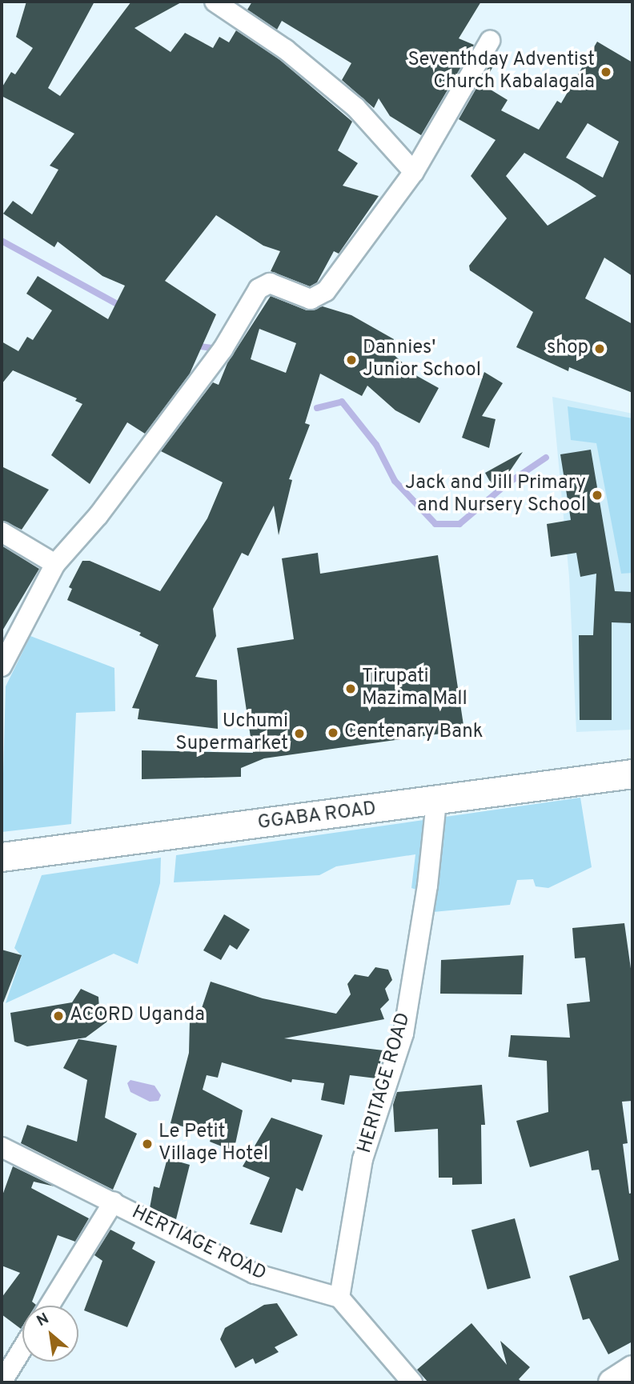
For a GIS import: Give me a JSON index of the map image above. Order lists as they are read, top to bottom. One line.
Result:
{"streets":{"main road":["GGABA ROAD"],"street":["HERITAGE ROAD","HERTIAGE ROAD"]},"crossings":[["GGABA ROAD","HERITAGE ROAD"],["HERITAGE ROAD","HERTIAGE ROAD"]],"places":["Seventhday Adventist Church Kabalagala","shop","Dannies' Junior School","Jack and Jill Primary and Nursery School","Tirupati Mazima Mall","Centenary Bank","Uchumi Supermarket","ACORD Uganda","Le Petit Village Hotel"],"north":"top left"}
